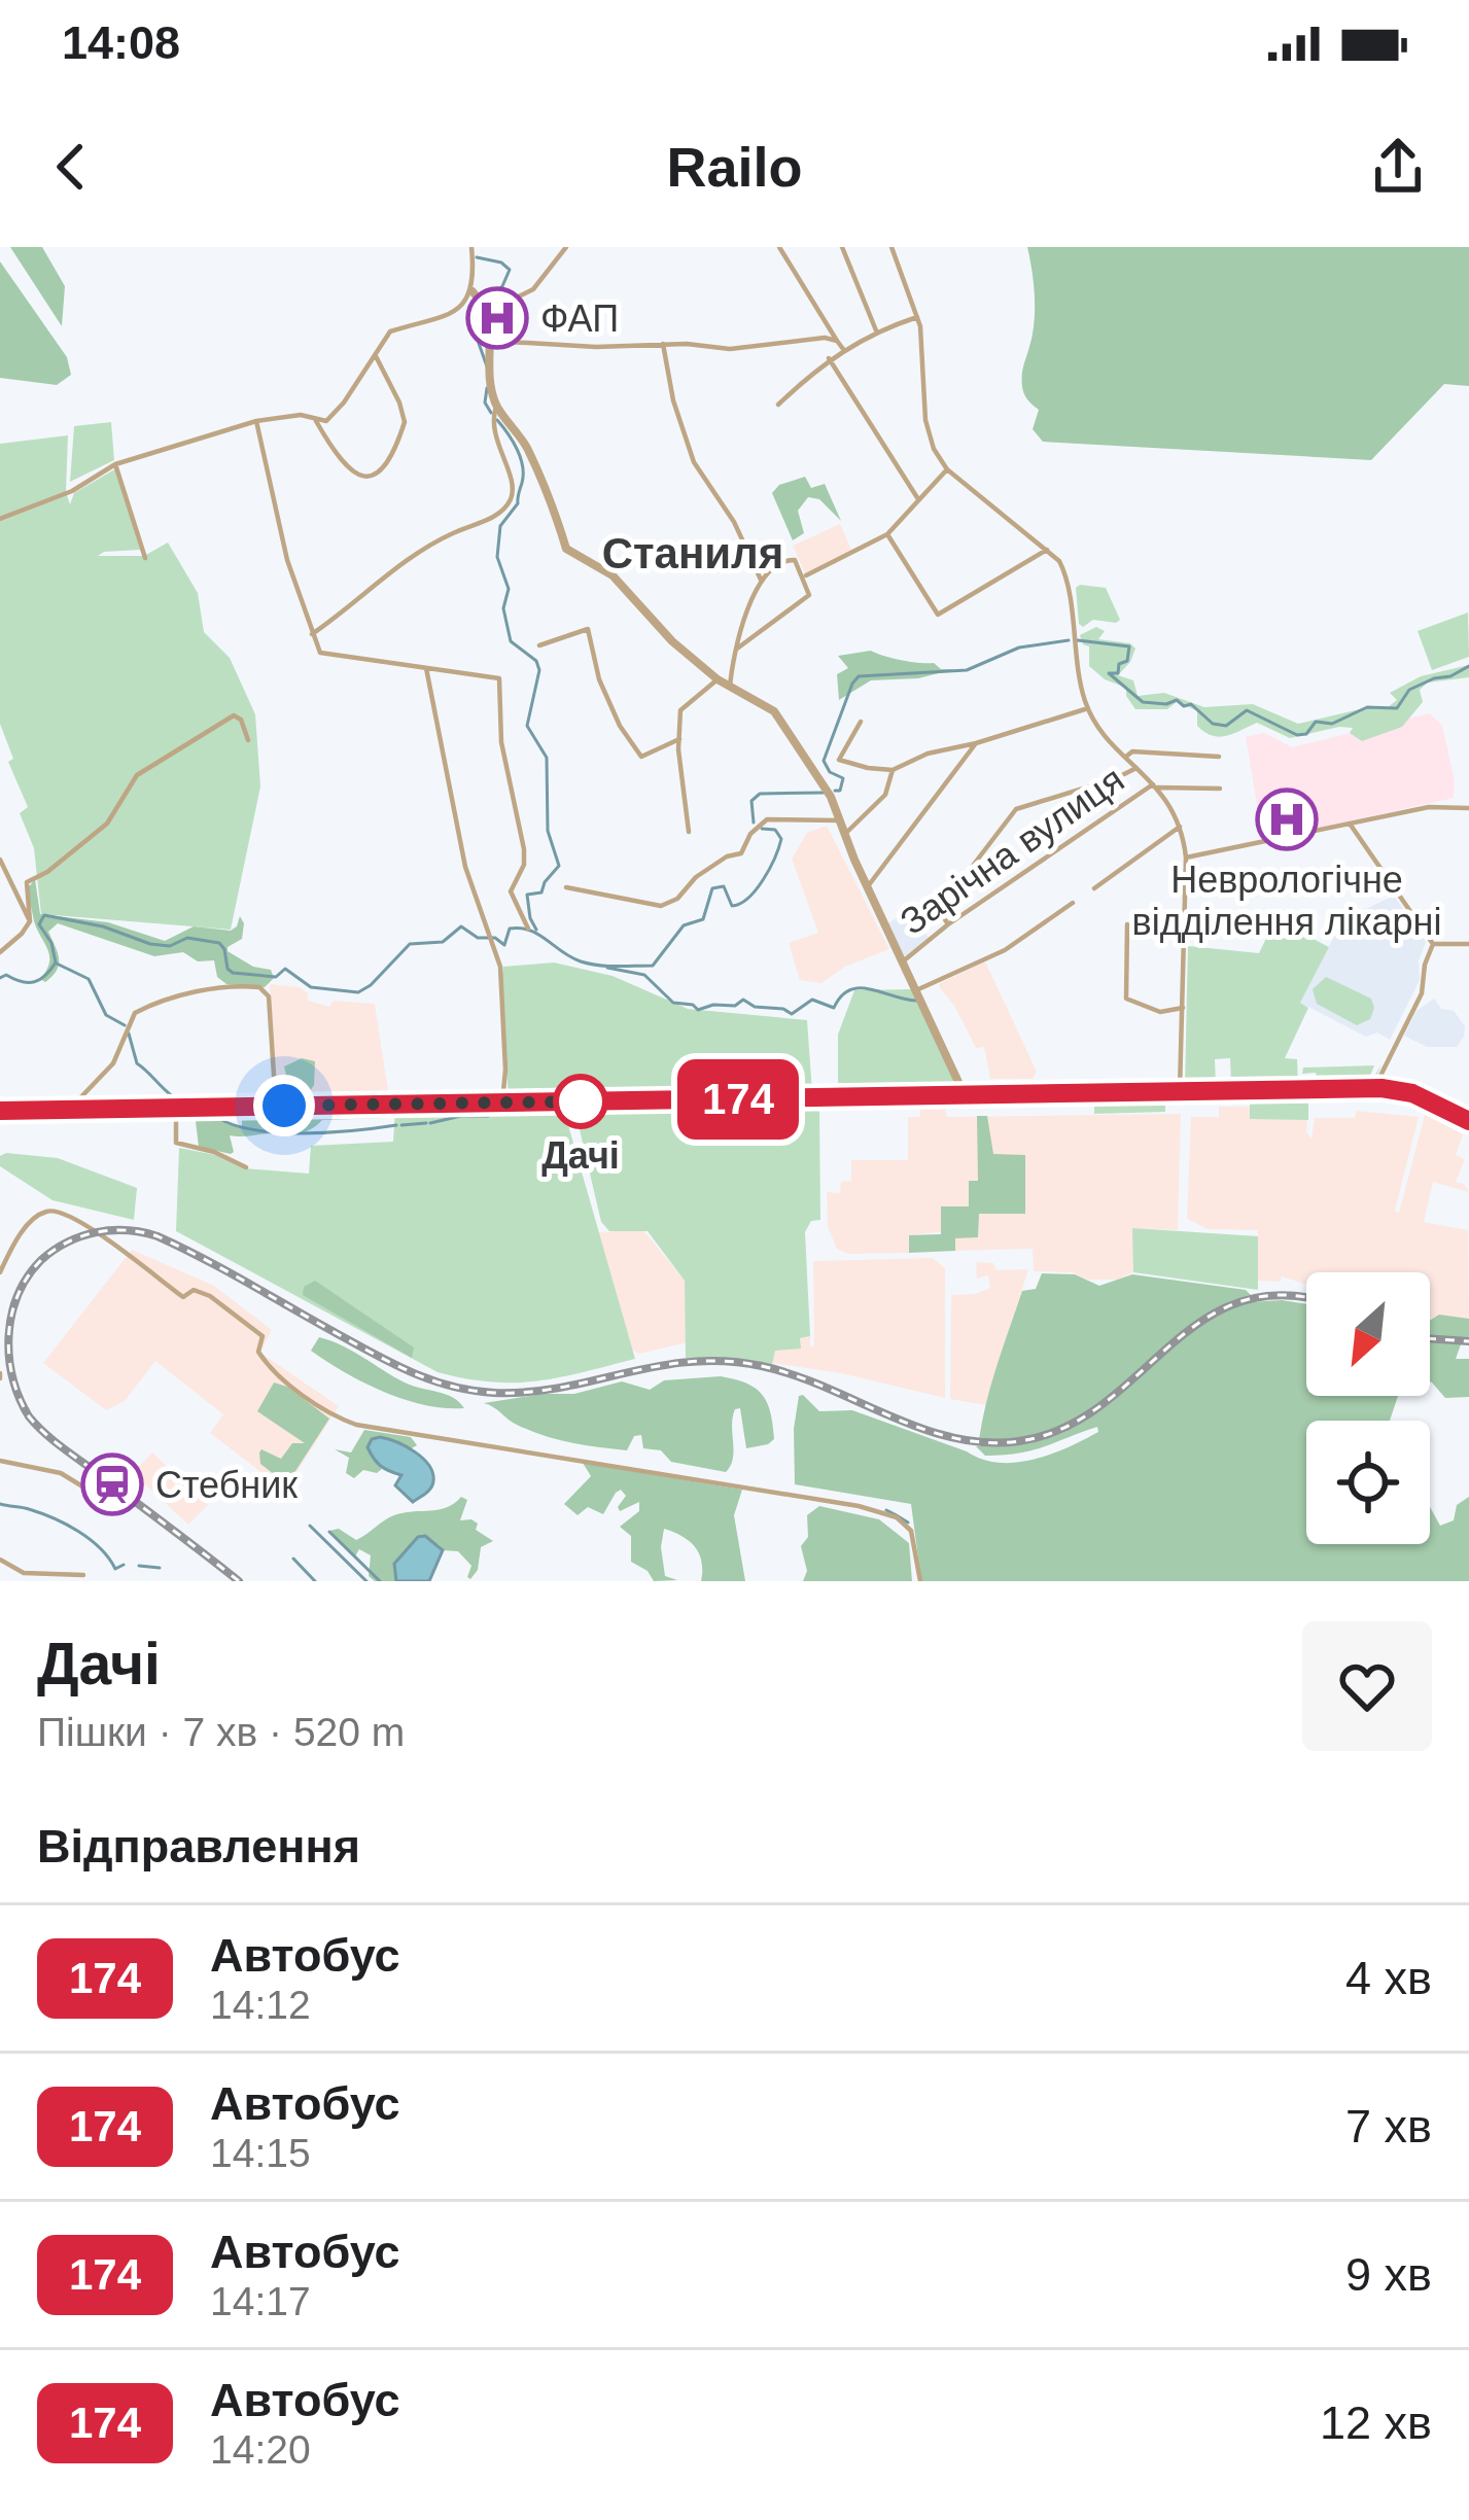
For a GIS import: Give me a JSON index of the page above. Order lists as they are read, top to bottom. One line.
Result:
{"streets":{"street":["Зарічна вулиця"]},"districts":["Станиля"],"places":{"hospital":["ФАП","Неврологічне відділення лікарні"],"other":["Дачі"],"station":["Стебник"]},"lines":["bus line 174"],"north":"bottom left","page":{"status":"14:08","header":"Railo","on_map":"174","heading":[["Дачі","Пішки · 7 хв · 520 m"],"Відправлення"],"list":[{"mark":"174","name":"Автобус","note":"14:12","value":"4 хв"},{"mark":"174","name":"Автобус","note":"14:15","value":"7 хв"},{"mark":"174","name":"Автобус","note":"14:17","value":"9 хв"},{"mark":"174","name":"Автобус","note":"14:20","value":"12 хв"}]}}
